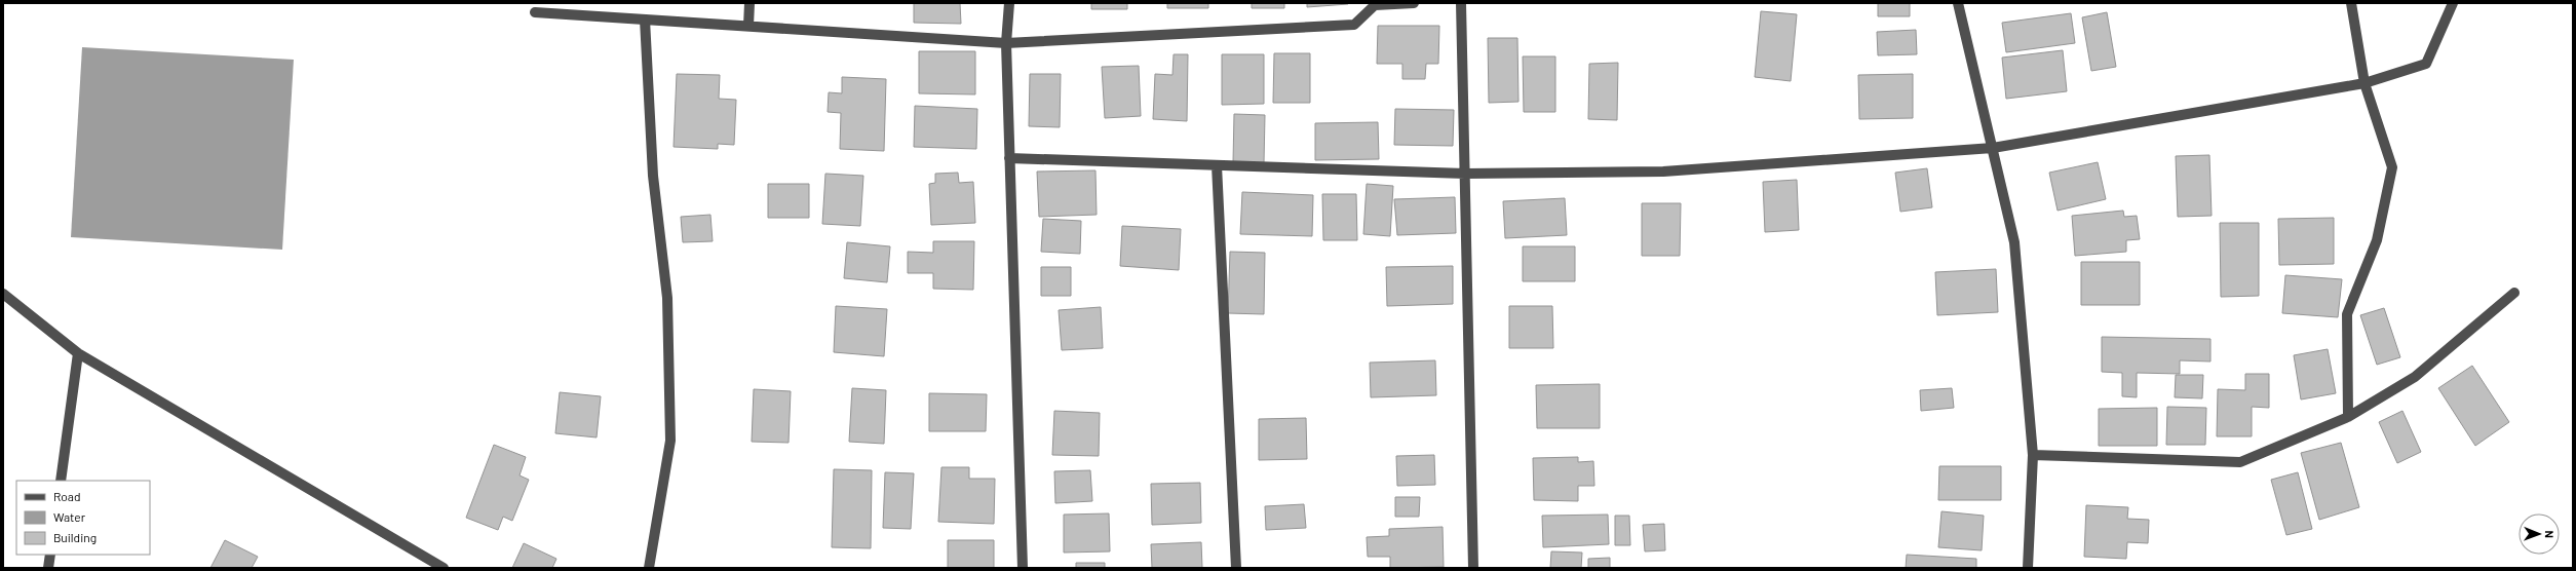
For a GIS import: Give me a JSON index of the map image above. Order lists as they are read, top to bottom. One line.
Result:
{"legend":["Road","Water","Building"],"north":"right"}
